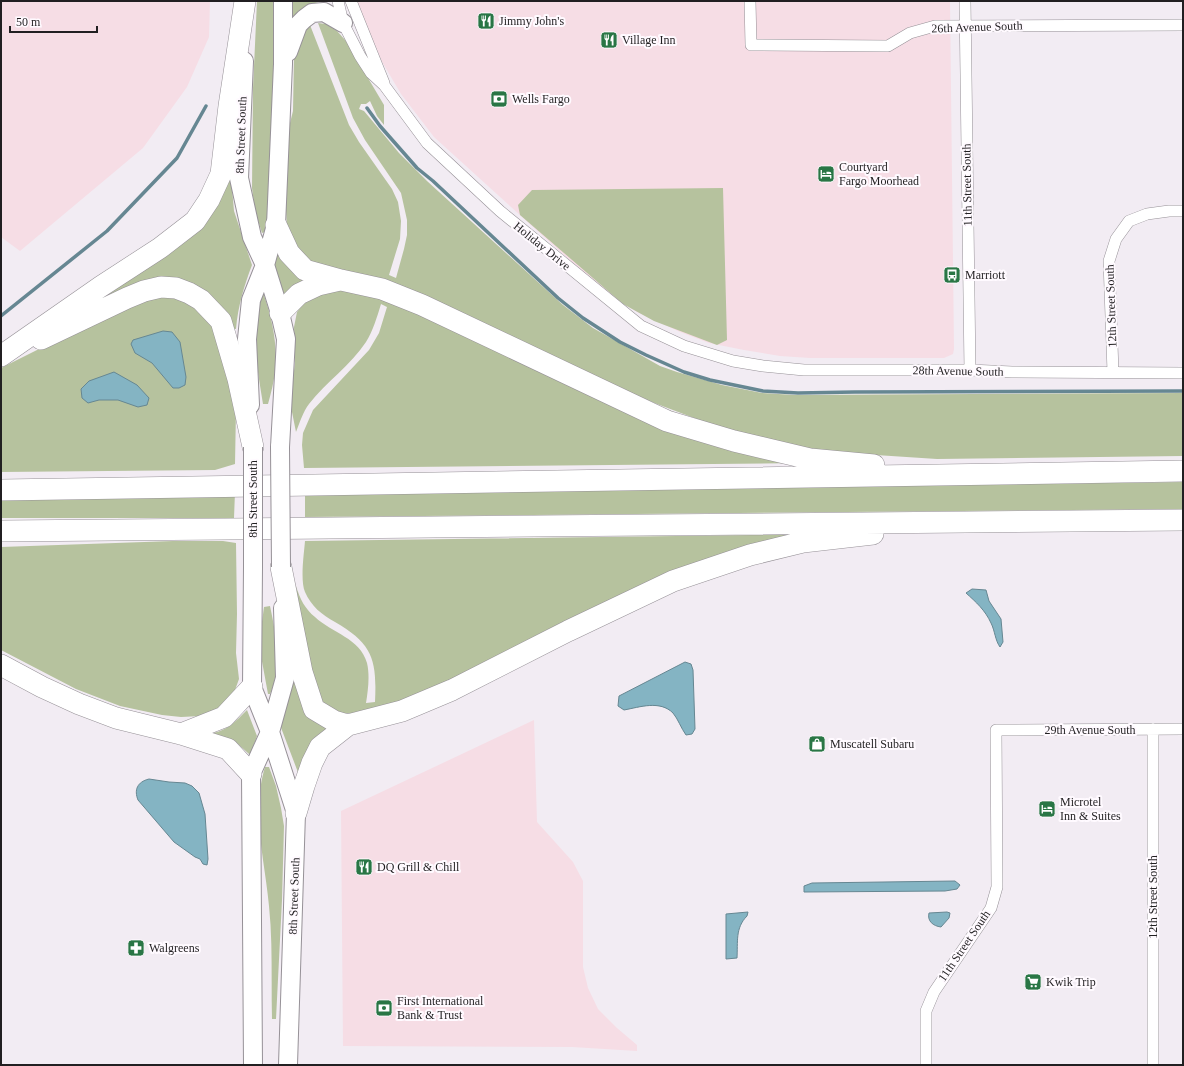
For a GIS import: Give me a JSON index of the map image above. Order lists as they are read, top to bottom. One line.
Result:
{"streets":{"main road":["8th Street South"],"street":["26th Avenue South","11th Street South","Holiday Drive","12th Street South","28th Avenue South","29th Avenue South"]},"crossings":[["26th Avenue South","11th Street South"],["11th Street South","28th Avenue South"],["11th Street South","29th Avenue South"],["Holiday Drive","28th Avenue South"],["12th Street South","28th Avenue South"],["12th Street South","29th Avenue South"]],"places":{"restaurant":["Jimmy John's","Village Inn","DQ Grill & Chill"],"bank":["Wells Fargo","First International Bank & Trust"],"hotel":["Courtyard Fargo Moorhead","Microtel Inn & Suites"],"bus stop":["Marriott"],"shop":["Muscatell Subaru"],"pharmacy":["Walgreens"],"supermarket":["Kwik Trip"]},"scale_bar":"50 m"}
